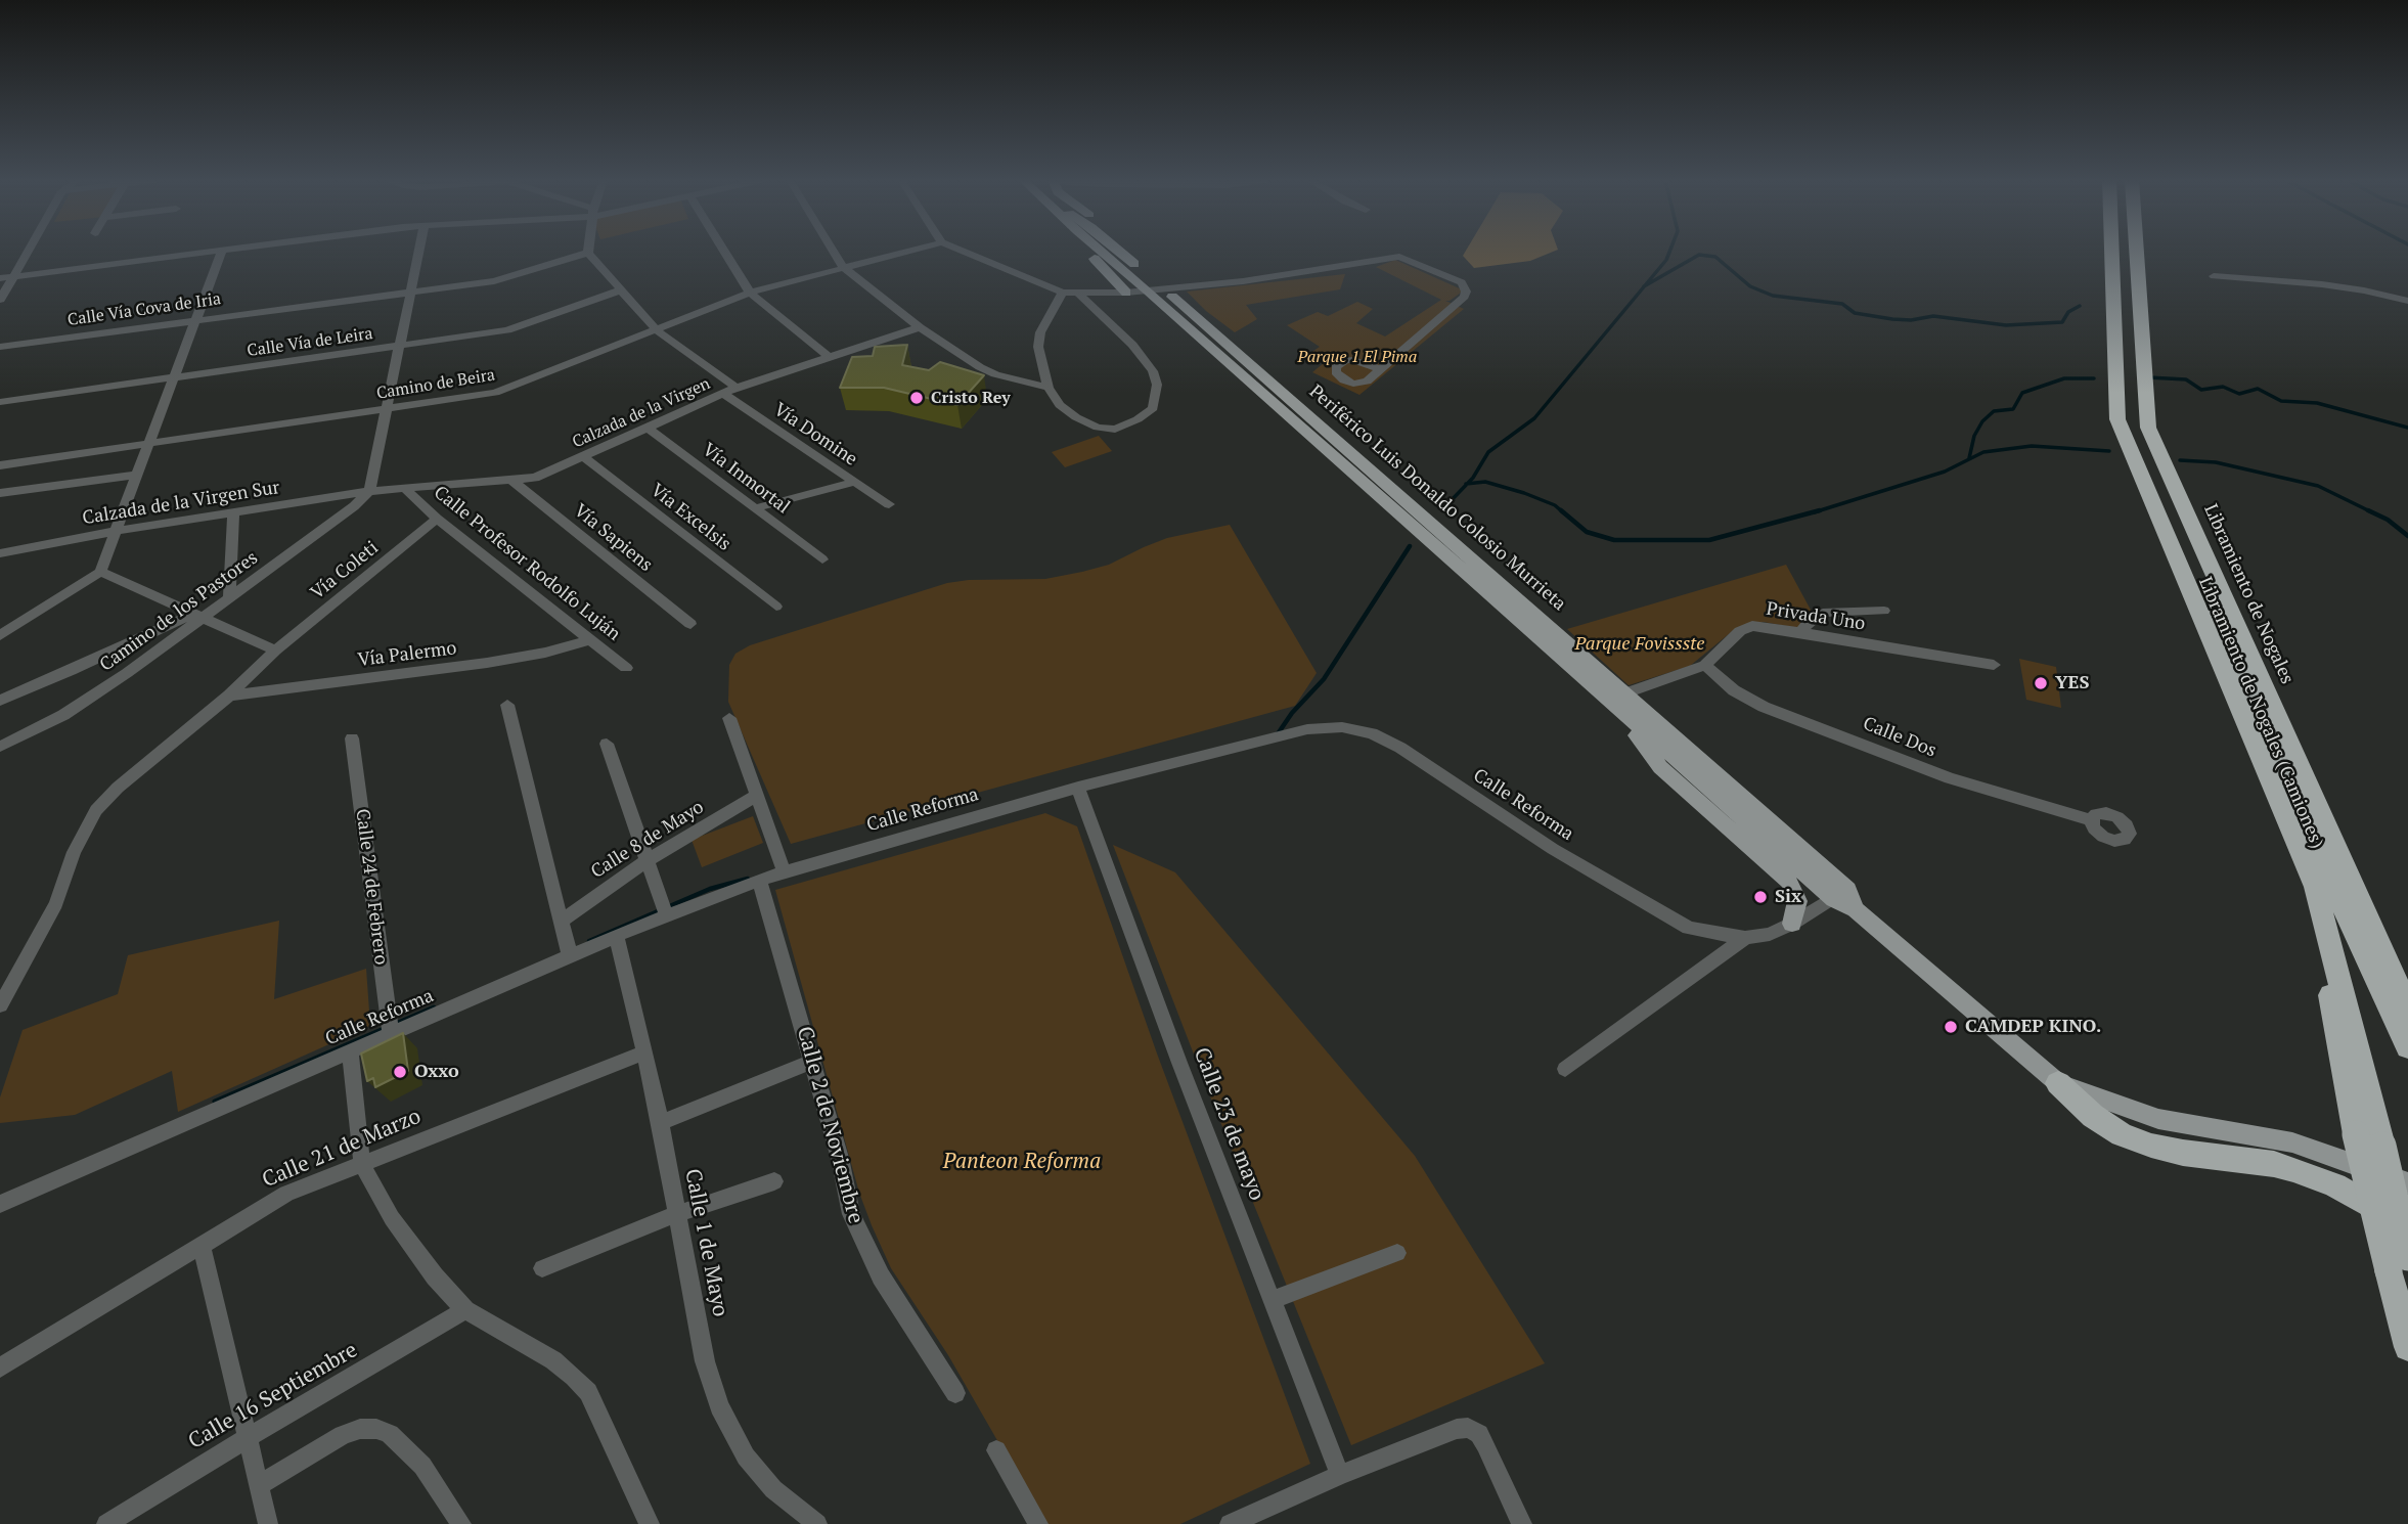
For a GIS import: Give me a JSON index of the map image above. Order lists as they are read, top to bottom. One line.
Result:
{"streets":{"highway":["Libramiento de Nogales","Libramiento de Nogales (Camiones)"],"main road":["Periférico Luis Donaldo Colosio Murrieta"],"street":["Calle Vía Cova de Iria","Calle Vía de Leira","Camino de Beira","Calzada de la Virgen","Vía Domine","Vía Inmortal","Calzada de la Virgen Sur","Vía Excelsis","Vía Sapiens","Calle Profesor Rodolfo Luján","Vía Coleti","Camino de los Pastores","Privada Uno","Vía Palermo","Calle Dos","Calle Reforma","Calle 8 de Mayo","Calle 24 de Febrero","Calle 23 de mayo","Calle 2 de Noviembre","Calle 21 de Marzo","Calle 1 de Mayo","Calle 16 Septiembre"]},"crossings":[["Calzada de la Virgen","Vía Domine"],["Calzada de la Virgen","Vía Inmortal"],["Calzada de la Virgen","Calzada de la Virgen Sur"],["Calzada de la Virgen","Vía Excelsis"],["Calzada de la Virgen","Vía Sapiens"],["Calzada de la Virgen","Calle Profesor Rodolfo Luján"],["Calzada de la Virgen","Camino de los Pastores"],["Periférico Luis Donaldo Colosio Murrieta","Privada Uno"],["Periférico Luis Donaldo Colosio Murrieta","Calle Reforma"],["Calzada de la Virgen Sur","Camino de los Pastores"],["Calle Profesor Rodolfo Luján","Vía Coleti"],["Calle Profesor Rodolfo Luján","Vía Palermo"],["Vía Coleti","Vía Palermo"],["Privada Uno","Calle Dos"],["Calle Reforma","Calle 24 de Febrero"],["Calle Reforma","Calle 23 de mayo"],["Calle Reforma","Calle 2 de Noviembre"],["Calle Reforma","Calle 1 de Mayo"],["Calle 21 de Marzo","Calle 1 de Mayo"]],"parks":["Parque 1 El Pima","Parque Fovissste","Panteon Reforma"],"places":["Cristo Rey","YES","Six","CAMDEP KINO.","Oxxo"]}
